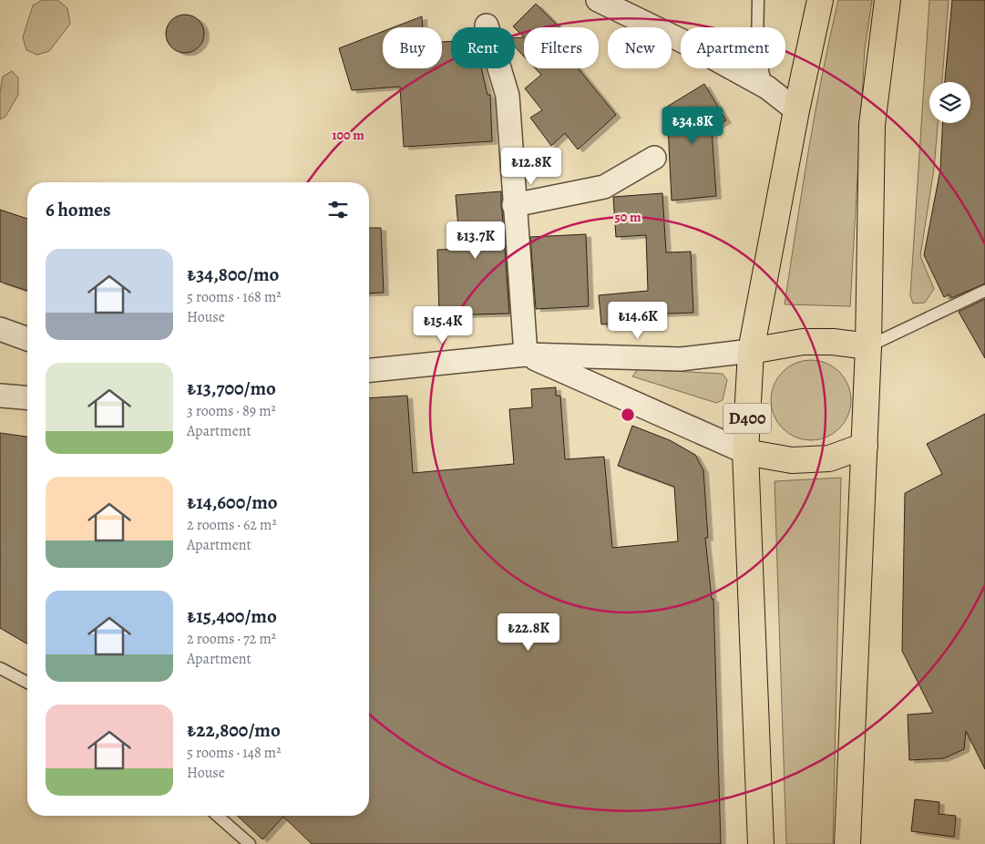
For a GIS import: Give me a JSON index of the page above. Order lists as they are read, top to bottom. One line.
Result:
{"streets":{"highway":["D400"]},"page":{"chip":["Buy","Rent","Filters","New","Apartment"],"price":["₺34.8K","₺12.8K","₺13.7K","₺14.6K","₺15.4K","₺22.8K"],"heading":"6 homes","list":[{"name":"₺34,800/mo","note":"5 rooms · 168 m² · House"},{"name":"₺13,700/mo","note":"3 rooms · 89 m² · Apartment"},{"name":"₺14,600/mo","note":"2 rooms · 62 m² · Apartment"},{"name":"₺15,400/mo","note":"2 rooms · 72 m² · Apartment"},{"name":"₺22,800/mo","note":"5 rooms · 148 m² · House"}]},"rings":["100 m","50 m"]}
